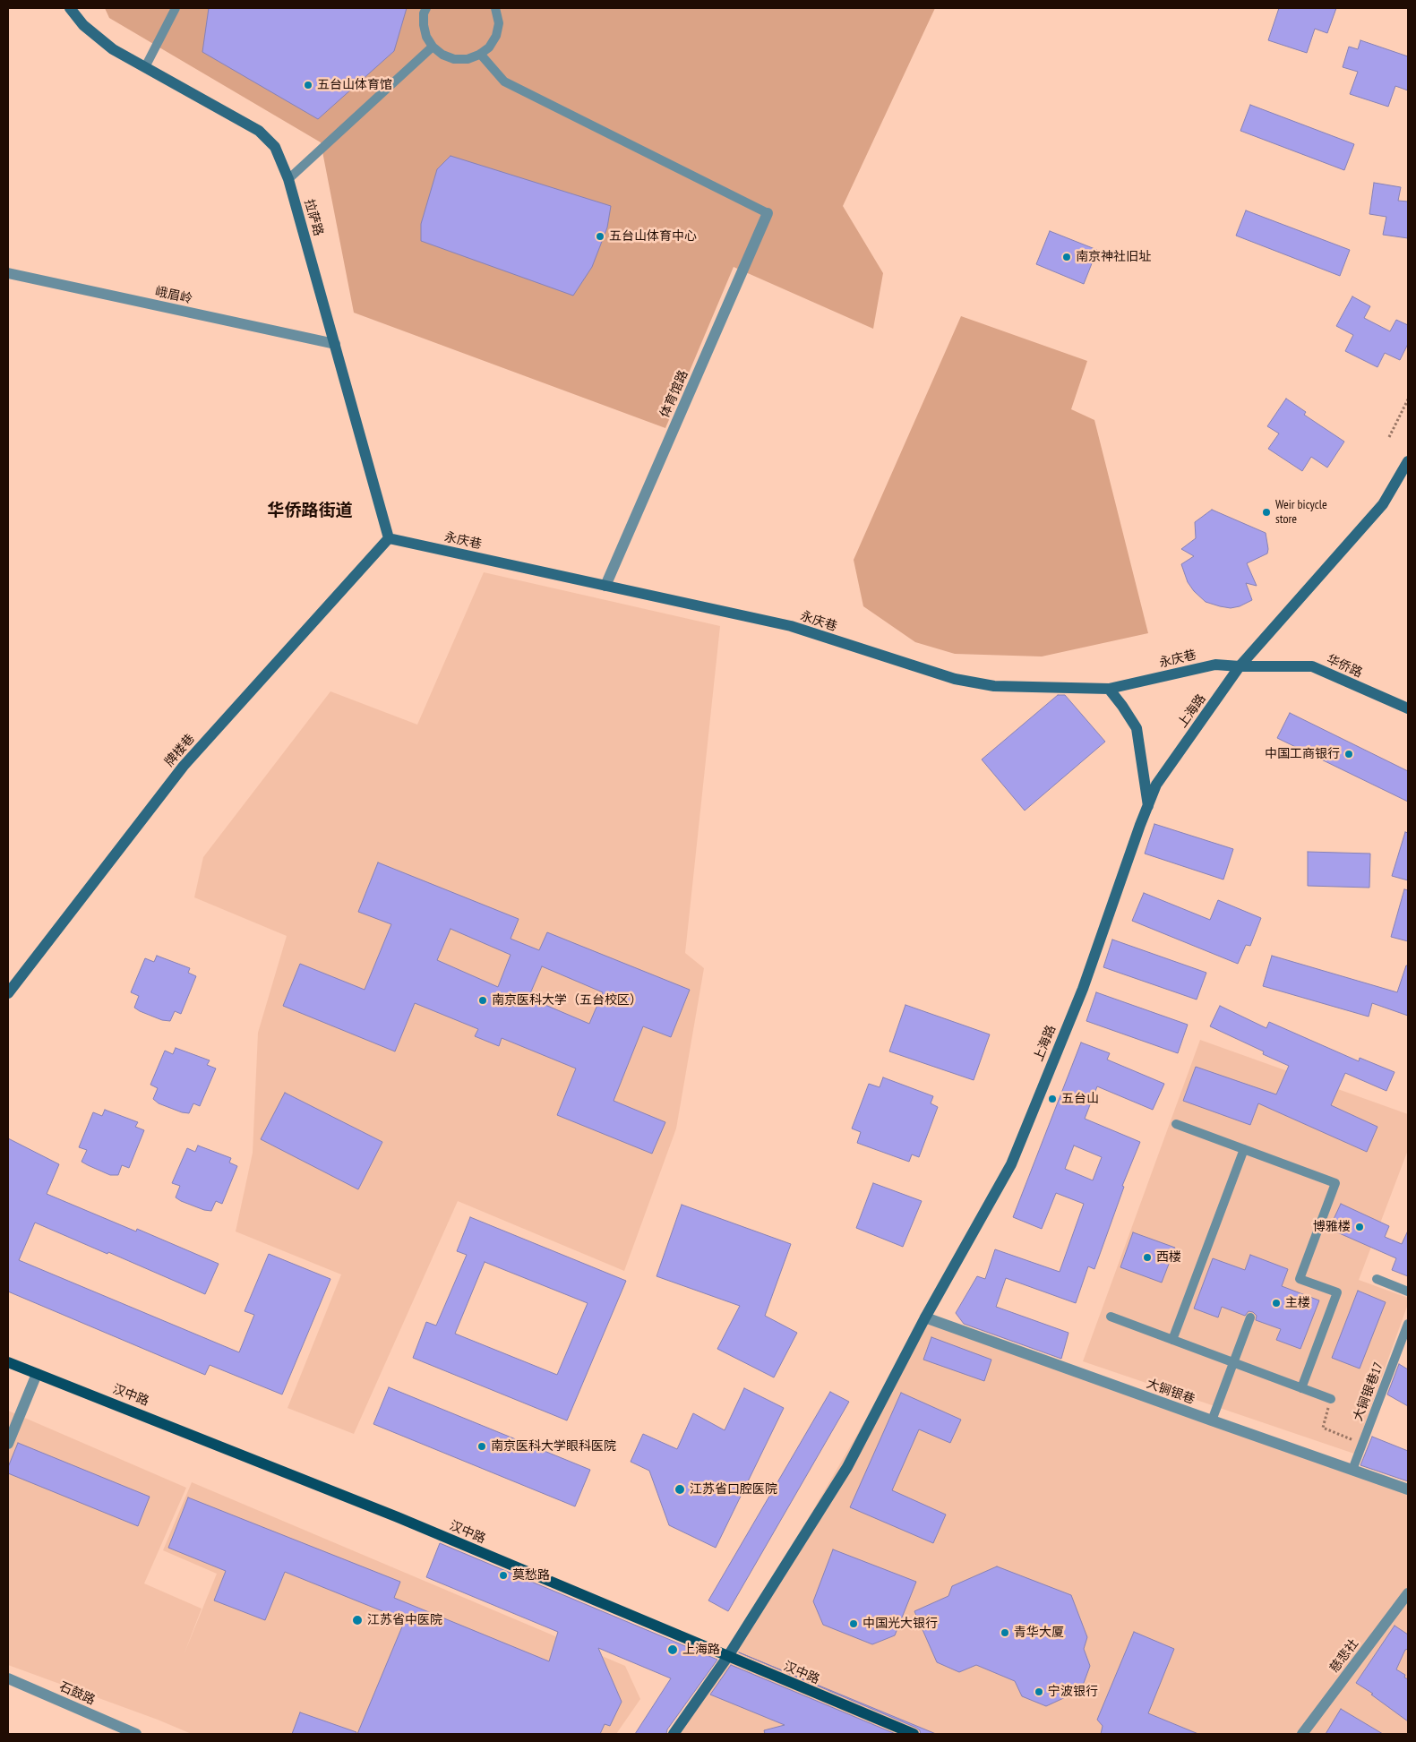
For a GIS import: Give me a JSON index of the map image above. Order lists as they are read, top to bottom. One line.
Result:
{"streets":{"main road":["汉中路"],"street":["拉萨路","峨眉岭","体育馆路","永庆巷","华侨路","上海路","牌楼巷","大锏银巷","慈悲社","石鼓路"],"lane":["大锏银巷17"]},"crossings":[["拉萨路","峨眉岭"],["拉萨路","永庆巷"],["拉萨路","牌楼巷"],["体育馆路","永庆巷"],["永庆巷","华侨路"],["永庆巷","上海路"],["永庆巷","牌楼巷"],["华侨路","上海路"],["上海路","大锏银巷"],["上海路","汉中路"],["大锏银巷","大锏银巷17"]],"districts":["华侨路街道"],"places":["五台山体育馆","五台山体育中心","南京神社旧址","Weir bicycle store","中国工商银行","南京医科大学（五台校区）","五台山","博雅楼","西楼","主楼","南京医科大学眼科医院","江苏省口腔医院","莫愁路","江苏省中医院","中国光大银行","青华大厦","上海路","宁波银行"]}
